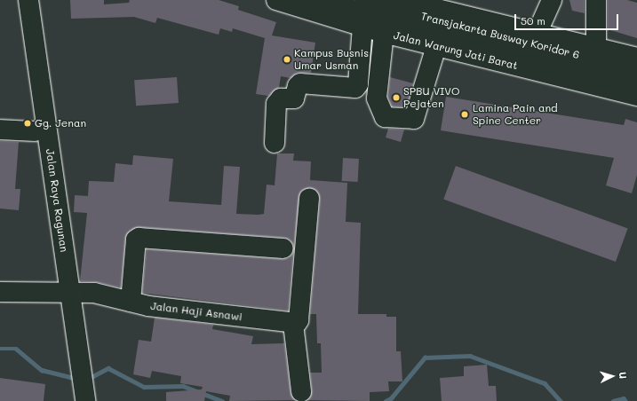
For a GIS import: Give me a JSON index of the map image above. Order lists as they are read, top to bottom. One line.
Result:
{"streets":{"main road":["Transjakarta Busway Koridor 6","Jalan Warung Jati Barat","Jalan Raya Ragunan","Jalan Haji Asnawi"]},"crossings":[["Jalan Raya Ragunan","Jalan Haji Asnawi"]],"places":["Kampus Busnis Umar Usman","SPBU VIVO Pejaten","Lamina Pain and Spine Center","Gg. Jenan"],"scale_bar":"50 m","north":"right"}
